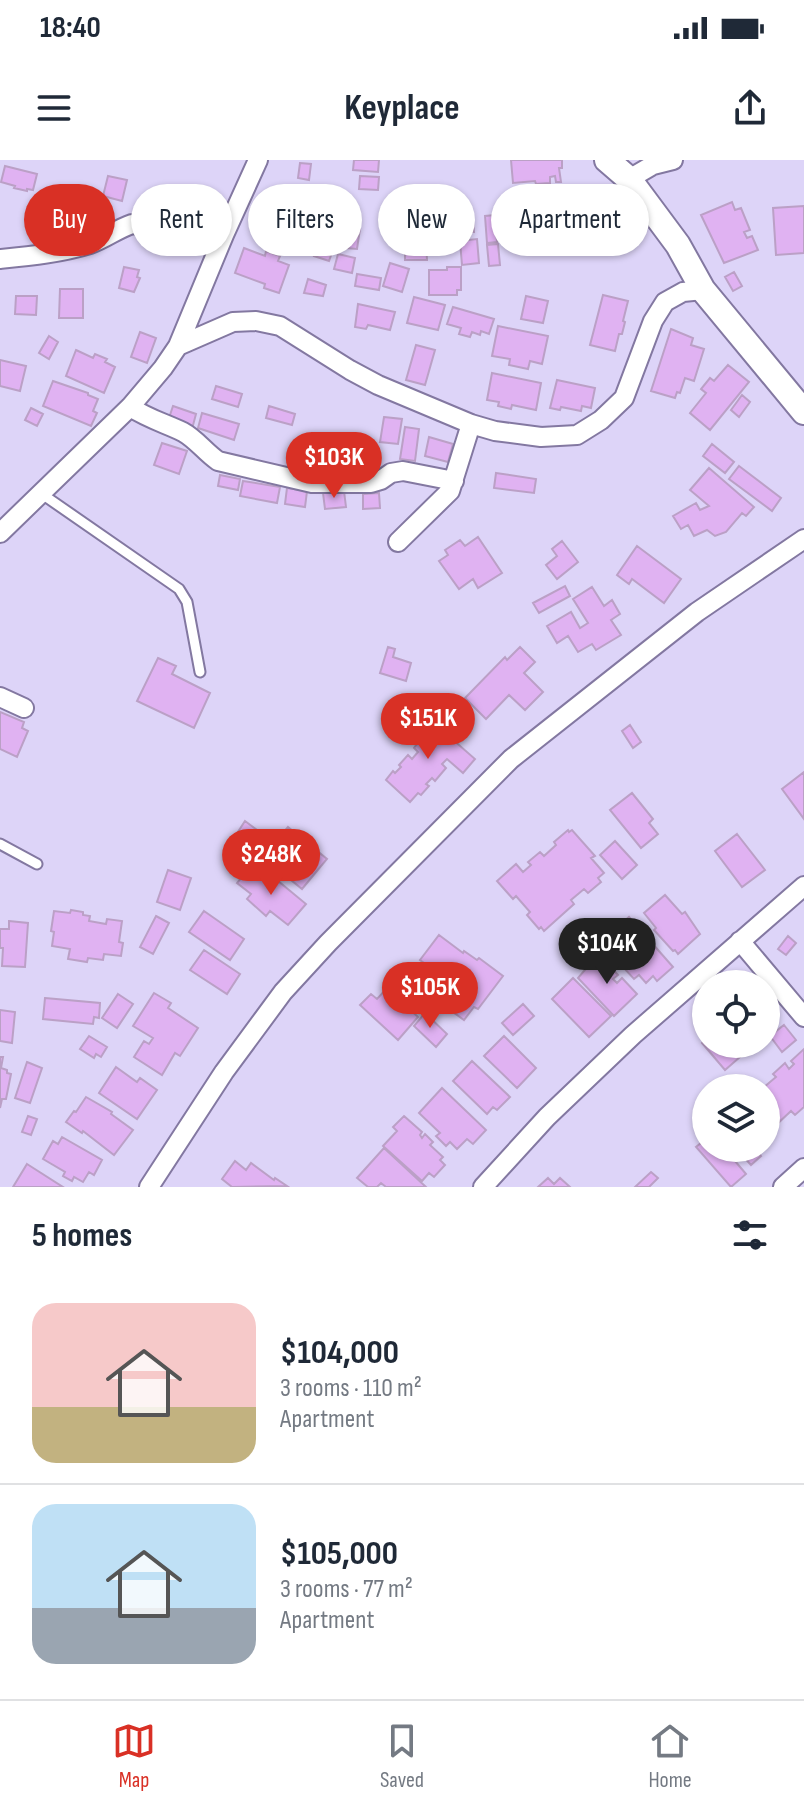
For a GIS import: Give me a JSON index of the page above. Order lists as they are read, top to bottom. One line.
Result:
{"page":{"status":"18:40","header":"Keyplace","chip":["Buy","Rent","Filters","New","Apartment"],"price":["$103K","$151K","$248K","$104K","$105K"],"heading":"5 homes","list":[{"name":"$104,000","note":"3 rooms · 110 m² · Apartment"},{"name":"$105,000","note":"3 rooms · 77 m² · Apartment"}],"tabs":["Map","Saved","Home"]}}
